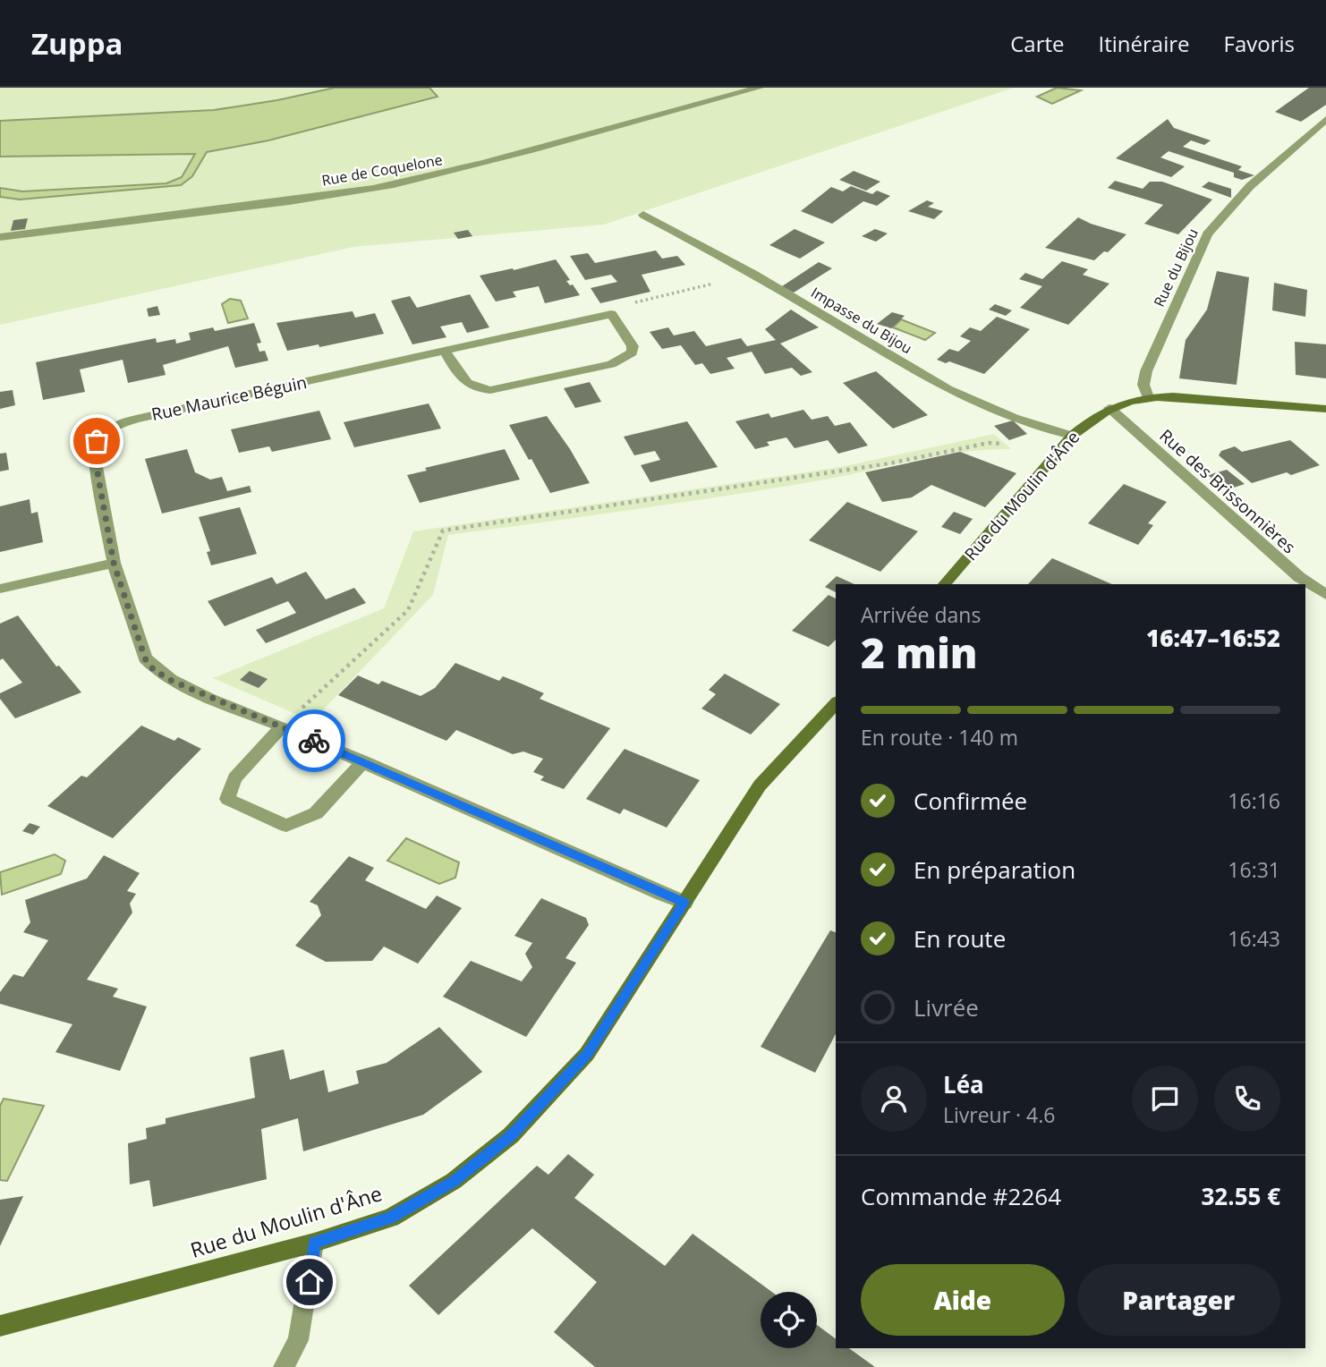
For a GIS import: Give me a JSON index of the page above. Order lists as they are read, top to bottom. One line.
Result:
{"streets":{"street":["Rue de Coquelone","Rue du Bijou","Impasse du Bijou","Rue Maurice Béguin","Rue des Brissonnières","Rue du Moulin d'Âne"]},"crossings":[["Rue du Bijou","Rue du Moulin d'Âne"],["Impasse du Bijou","Rue du Moulin d'Âne"],["Rue Maurice Béguin","Rue du Moulin d'Âne"],["Rue des Brissonnières","Rue du Moulin d'Âne"]],"page":{"header":"Zuppa","nav":["Carte","Itinéraire","Favoris"],"heading":["2 min","Arrivée dans","16:47–16:52"],"panel":["Léa","Livreur · 4.6","Commande #2264","32.55 €"],"bar":"En route · 140 m","list":[["Confirmée","16:16"],["En préparation","16:31"],["En route","16:43"],"Livrée"],"buttons":["Aide","Partager"]}}
